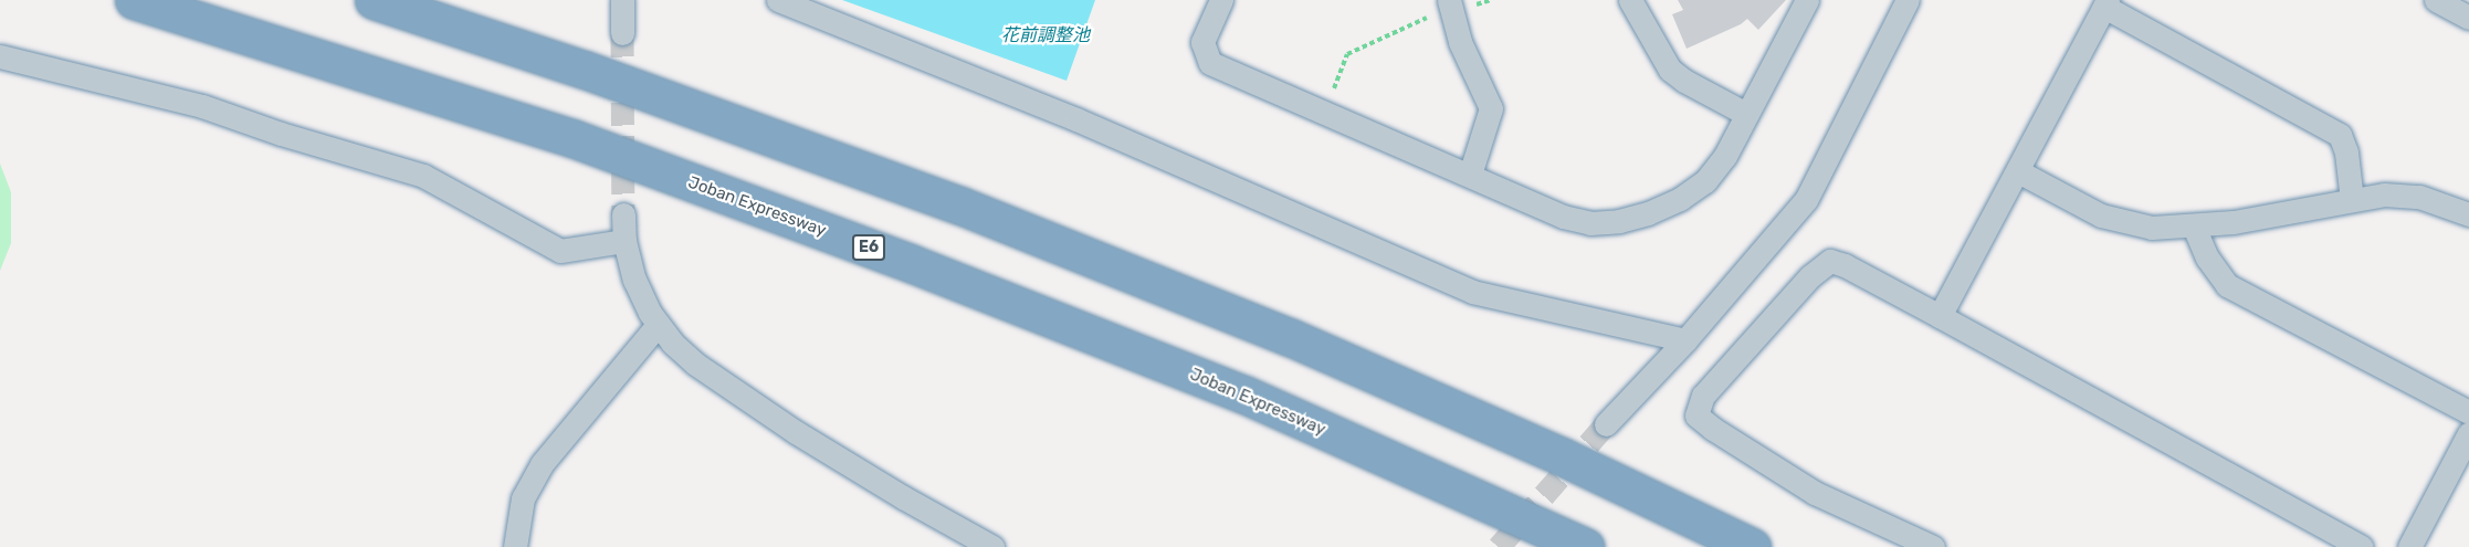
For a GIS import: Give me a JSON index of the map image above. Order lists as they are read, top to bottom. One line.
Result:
{"streets":{"highway":["Joban Expressway","E6"]},"water":["花前調整池"]}
